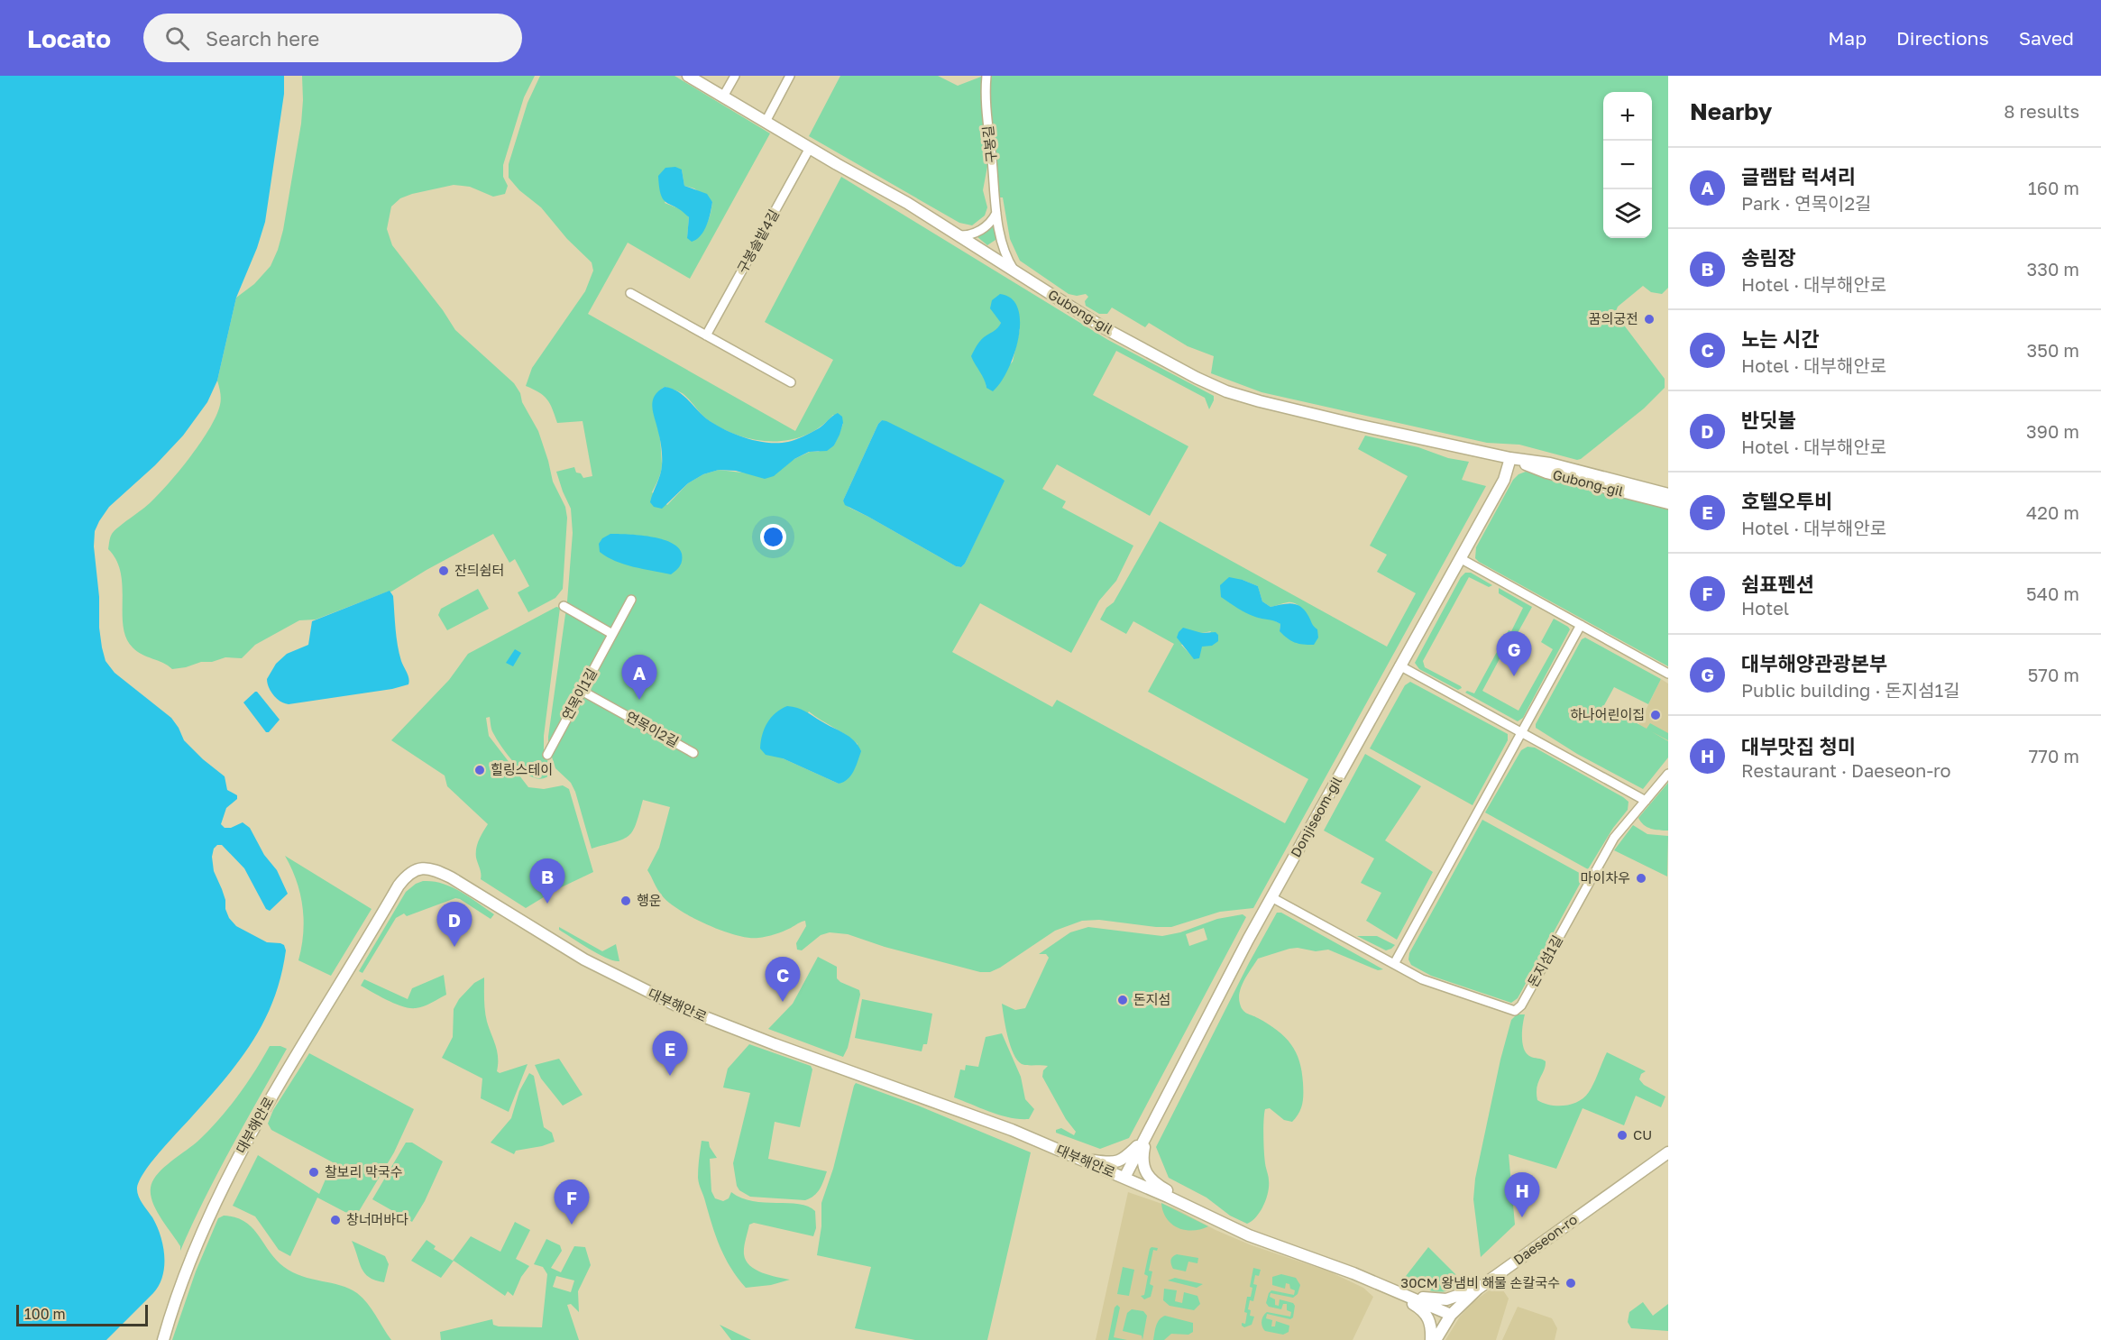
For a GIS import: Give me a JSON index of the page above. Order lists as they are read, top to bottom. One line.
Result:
{"streets":{"street":["구봉길","구봉솔밭4길","Gubong-gil","연목이1길","연목이2길","Donjiseom-gil","돈지섬1길","대부해안로","Daeseon-ro"]},"crossings":[["구봉길","Gubong-gil"],["구봉솔밭4길","Gubong-gil"],["Gubong-gil","Donjiseom-gil"],["연목이1길","연목이2길"],["Donjiseom-gil","돈지섬1길"],["Donjiseom-gil","대부해안로"],["대부해안로","Daeseon-ro"]],"places":["꿈의궁전","잔듸쉼터","하나어린이집","힐링스테이","마이차우","행운","돈지섬","CU","찰보리 막국수","창너머바다","30CM 왕냄비 해물 손칼국수"],"scale_bar":"100 m","page":{"header":"Locato","search":"Search here","nav":["Map","Directions","Saved"],"heading":["Nearby","8 results"],"map_buttons":["+","−"],"list":[{"mark":"A","name":"글램탑 럭셔리","note":"Park · 연목이2길","value":"160 m"},{"mark":"B","name":"송림장","note":"Hotel · 대부해안로","value":"330 m"},{"mark":"C","name":"노는 시간","note":"Hotel · 대부해안로","value":"350 m"},{"mark":"D","name":"반딧불","note":"Hotel · 대부해안로","value":"390 m"},{"mark":"E","name":"호텔오투비","note":"Hotel · 대부해안로","value":"420 m"},{"mark":"F","name":"쉼표펜션","note":"Hotel","value":"540 m"},{"mark":"G","name":"대부해양관광본부","note":"Public building · 돈지섬1길","value":"570 m"},{"mark":"H","name":"대부맛집 청미","note":"Restaurant · Daeseon-ro","value":"770 m"}],"pins":["G","A","B","D","C","E","H","F"],"scale":"100 m"}}
